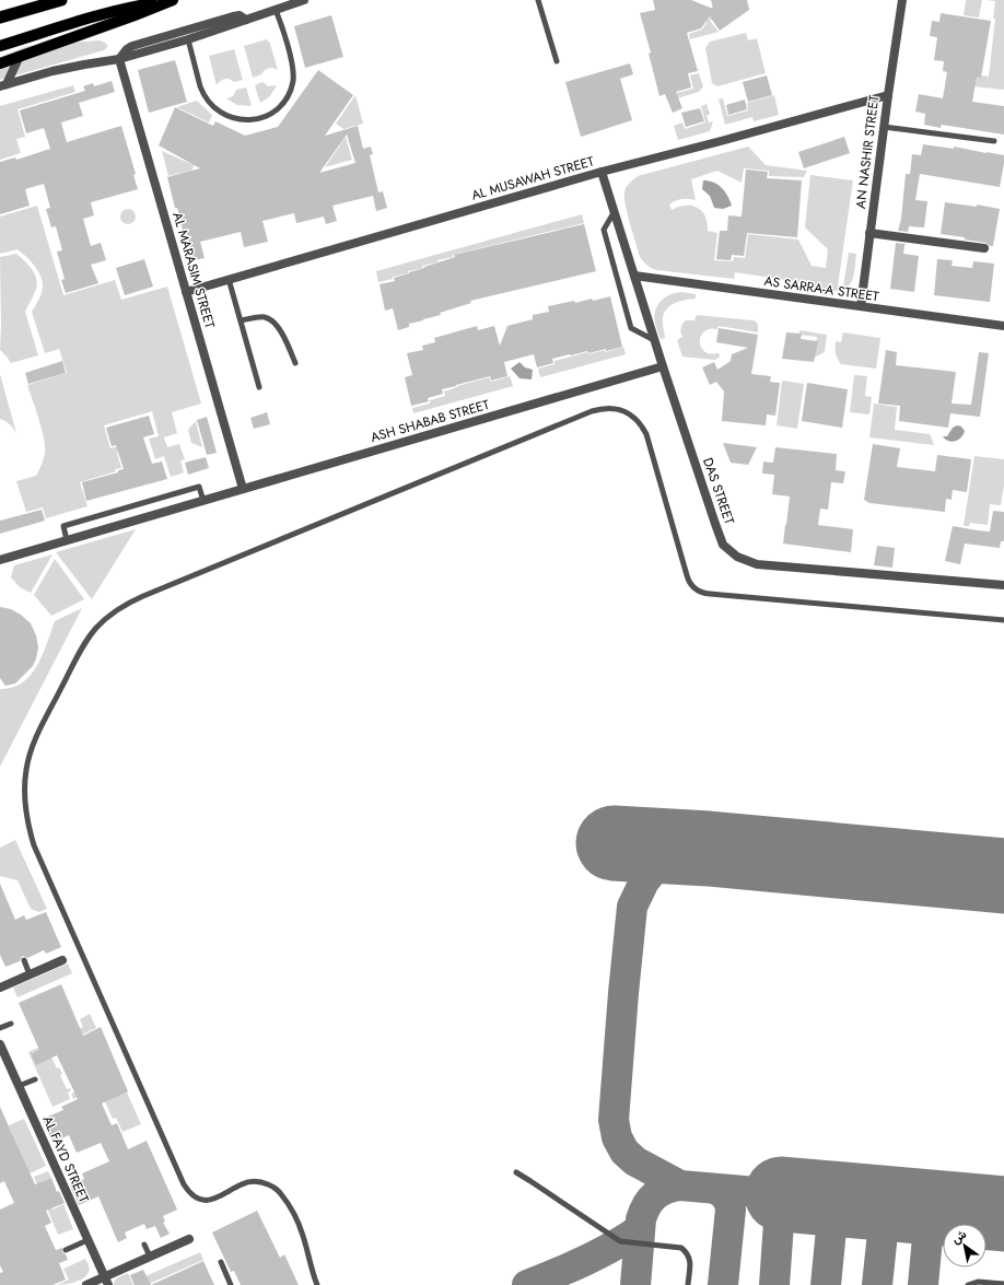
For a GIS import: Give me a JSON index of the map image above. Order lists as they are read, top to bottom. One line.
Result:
{"streets":{"street":["AN NASHIR STREET","AL MUSAWAH STREET","AL MARASIM STREET","AS SARRA-A STREET","ASH SHABAB STREET","DAS STREET","AL FAYD STREET"]},"crossings":[["AN NASHIR STREET","AL MUSAWAH STREET"],["AN NASHIR STREET","AS SARRA-A STREET"],["AL MUSAWAH STREET","AL MARASIM STREET"],["AL MUSAWAH STREET","DAS STREET"],["AL MARASIM STREET","ASH SHABAB STREET"],["AS SARRA-A STREET","DAS STREET"],["ASH SHABAB STREET","DAS STREET"]],"north":"top left"}
